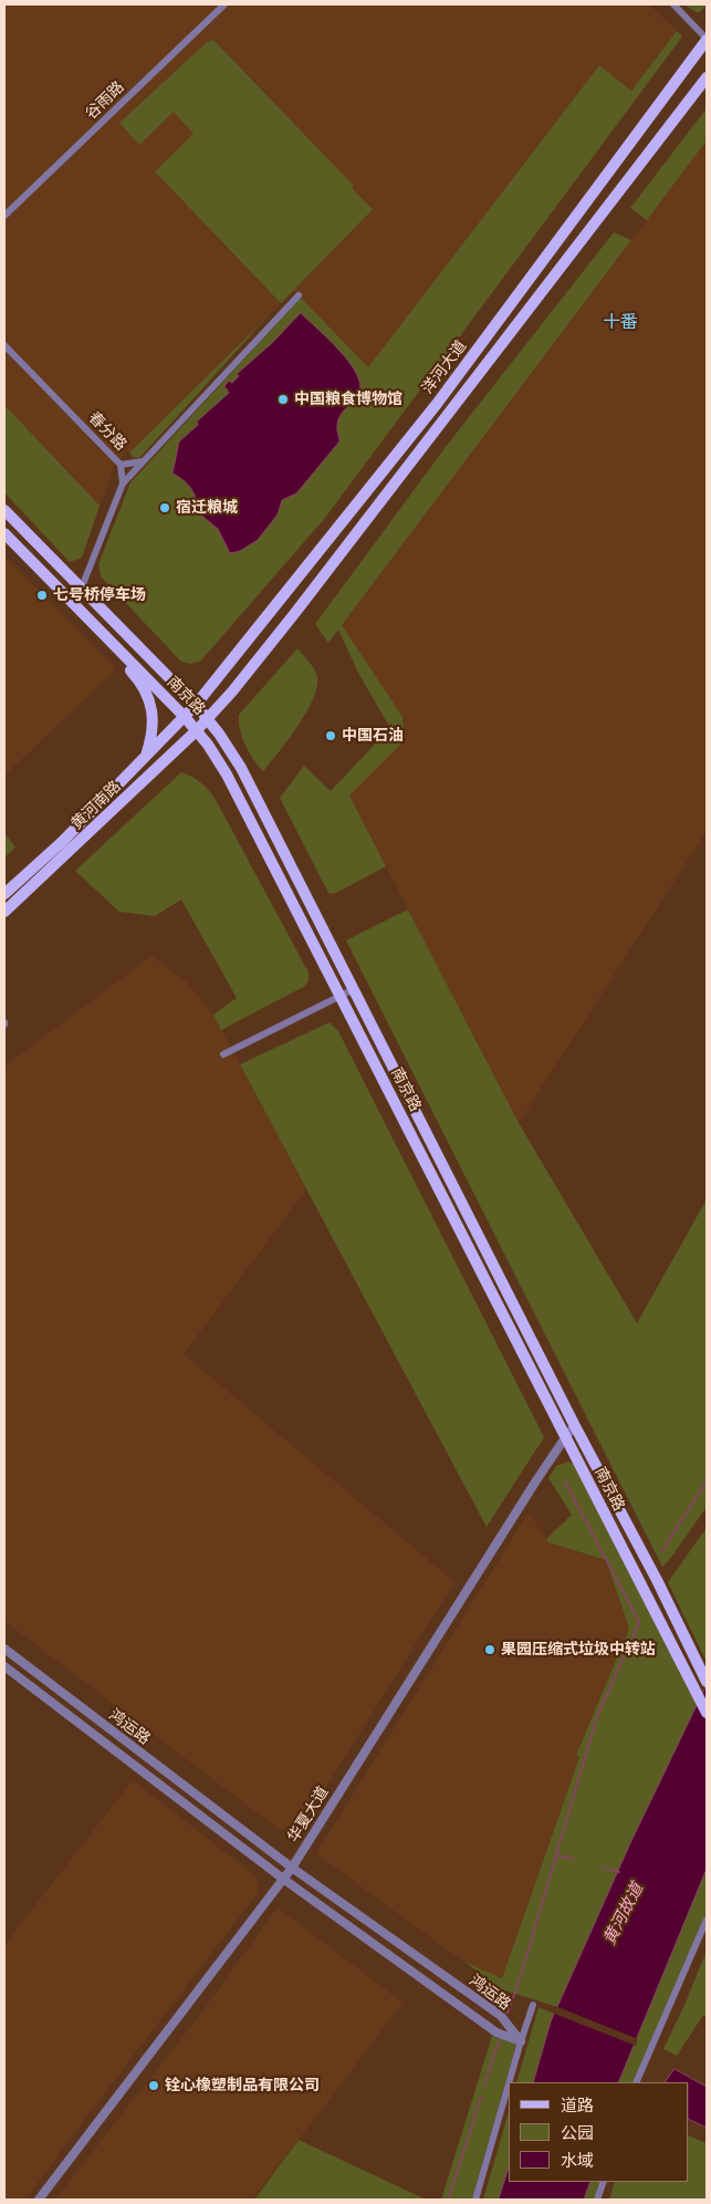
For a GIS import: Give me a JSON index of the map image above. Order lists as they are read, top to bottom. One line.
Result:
{"streets":{"main road":["洋河大道","南京路","黄河南路"],"street":["谷雨路","春分路","鸿运路","华夏大道"]},"crossings":[["洋河大道","南京路"],["洋河大道","黄河南路"],["春分路","南京路"],["南京路","黄河南路"],["南京路","华夏大道"],["鸿运路","华夏大道"]],"districts":["十番"],"water":["黄河故道"],"places":["中国粮食博物馆","宿迁粮城","七号桥停车场","中国石油","果园压缩式垃圾中转站","铨心橡塑制品有限公司"],"legend":["道路","公园","水域"]}
